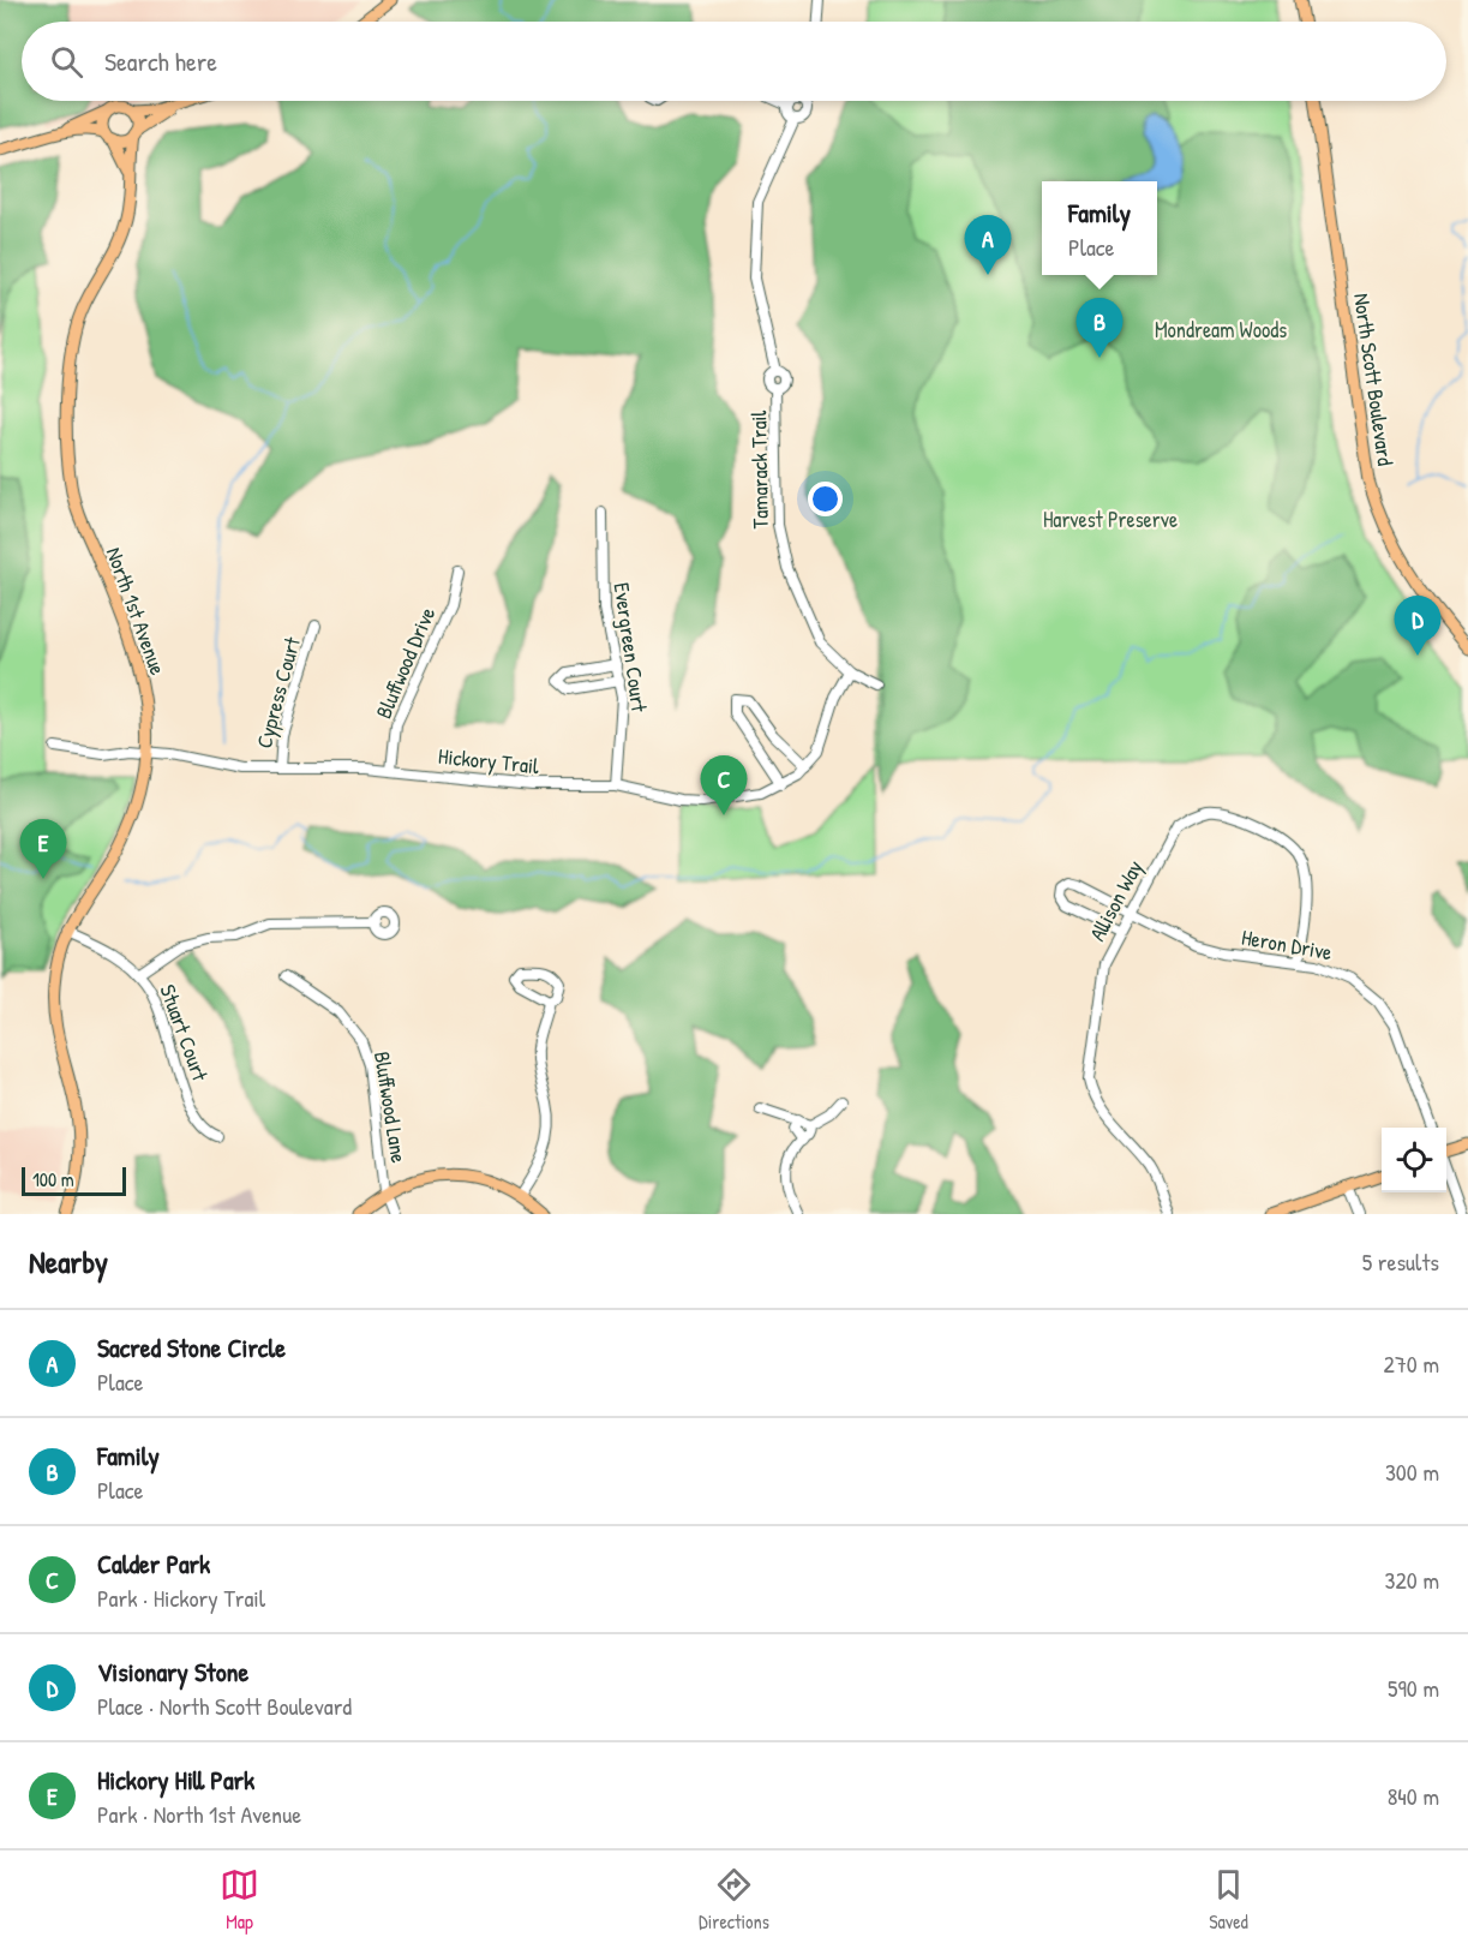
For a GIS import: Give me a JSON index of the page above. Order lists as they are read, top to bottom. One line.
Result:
{"streets":{"main road":["North Scott Boulevard","North 1st Avenue"],"street":["Tamarack Trail","Evergreen Court","Bluffwood Drive","Cypress Court","Hickory Trail","Allison Way","Heron Drive","Stuart Court","Bluffwood Lane"]},"crossings":[["Tamarack Trail","Hickory Trail"],["North 1st Avenue","Hickory Trail"],["North 1st Avenue","Stuart Court"],["Evergreen Court","Hickory Trail"],["Bluffwood Drive","Hickory Trail"],["Cypress Court","Hickory Trail"],["Allison Way","Heron Drive"]],"parks":["Mondream Woods","Harvest Preserve"],"scale_bar":"100 m","page":{"search":"Search here","popup":["Family","Place"],"pins":["A","B","D","C","E"],"scale":"100 m","heading":["Nearby","5 results"],"list":[{"mark":"A","name":"Sacred Stone Circle","note":"Place","value":"270 m"},{"mark":"B","name":"Family","note":"Place","value":"300 m"},{"mark":"C","name":"Calder Park","note":"Park · Hickory Trail","value":"320 m"},{"mark":"D","name":"Visionary Stone","note":"Place · North Scott Boulevard","value":"590 m"},{"mark":"E","name":"Hickory Hill Park","note":"Park · North 1st Avenue","value":"840 m"}],"nav":["Map","Directions","Saved"]}}
